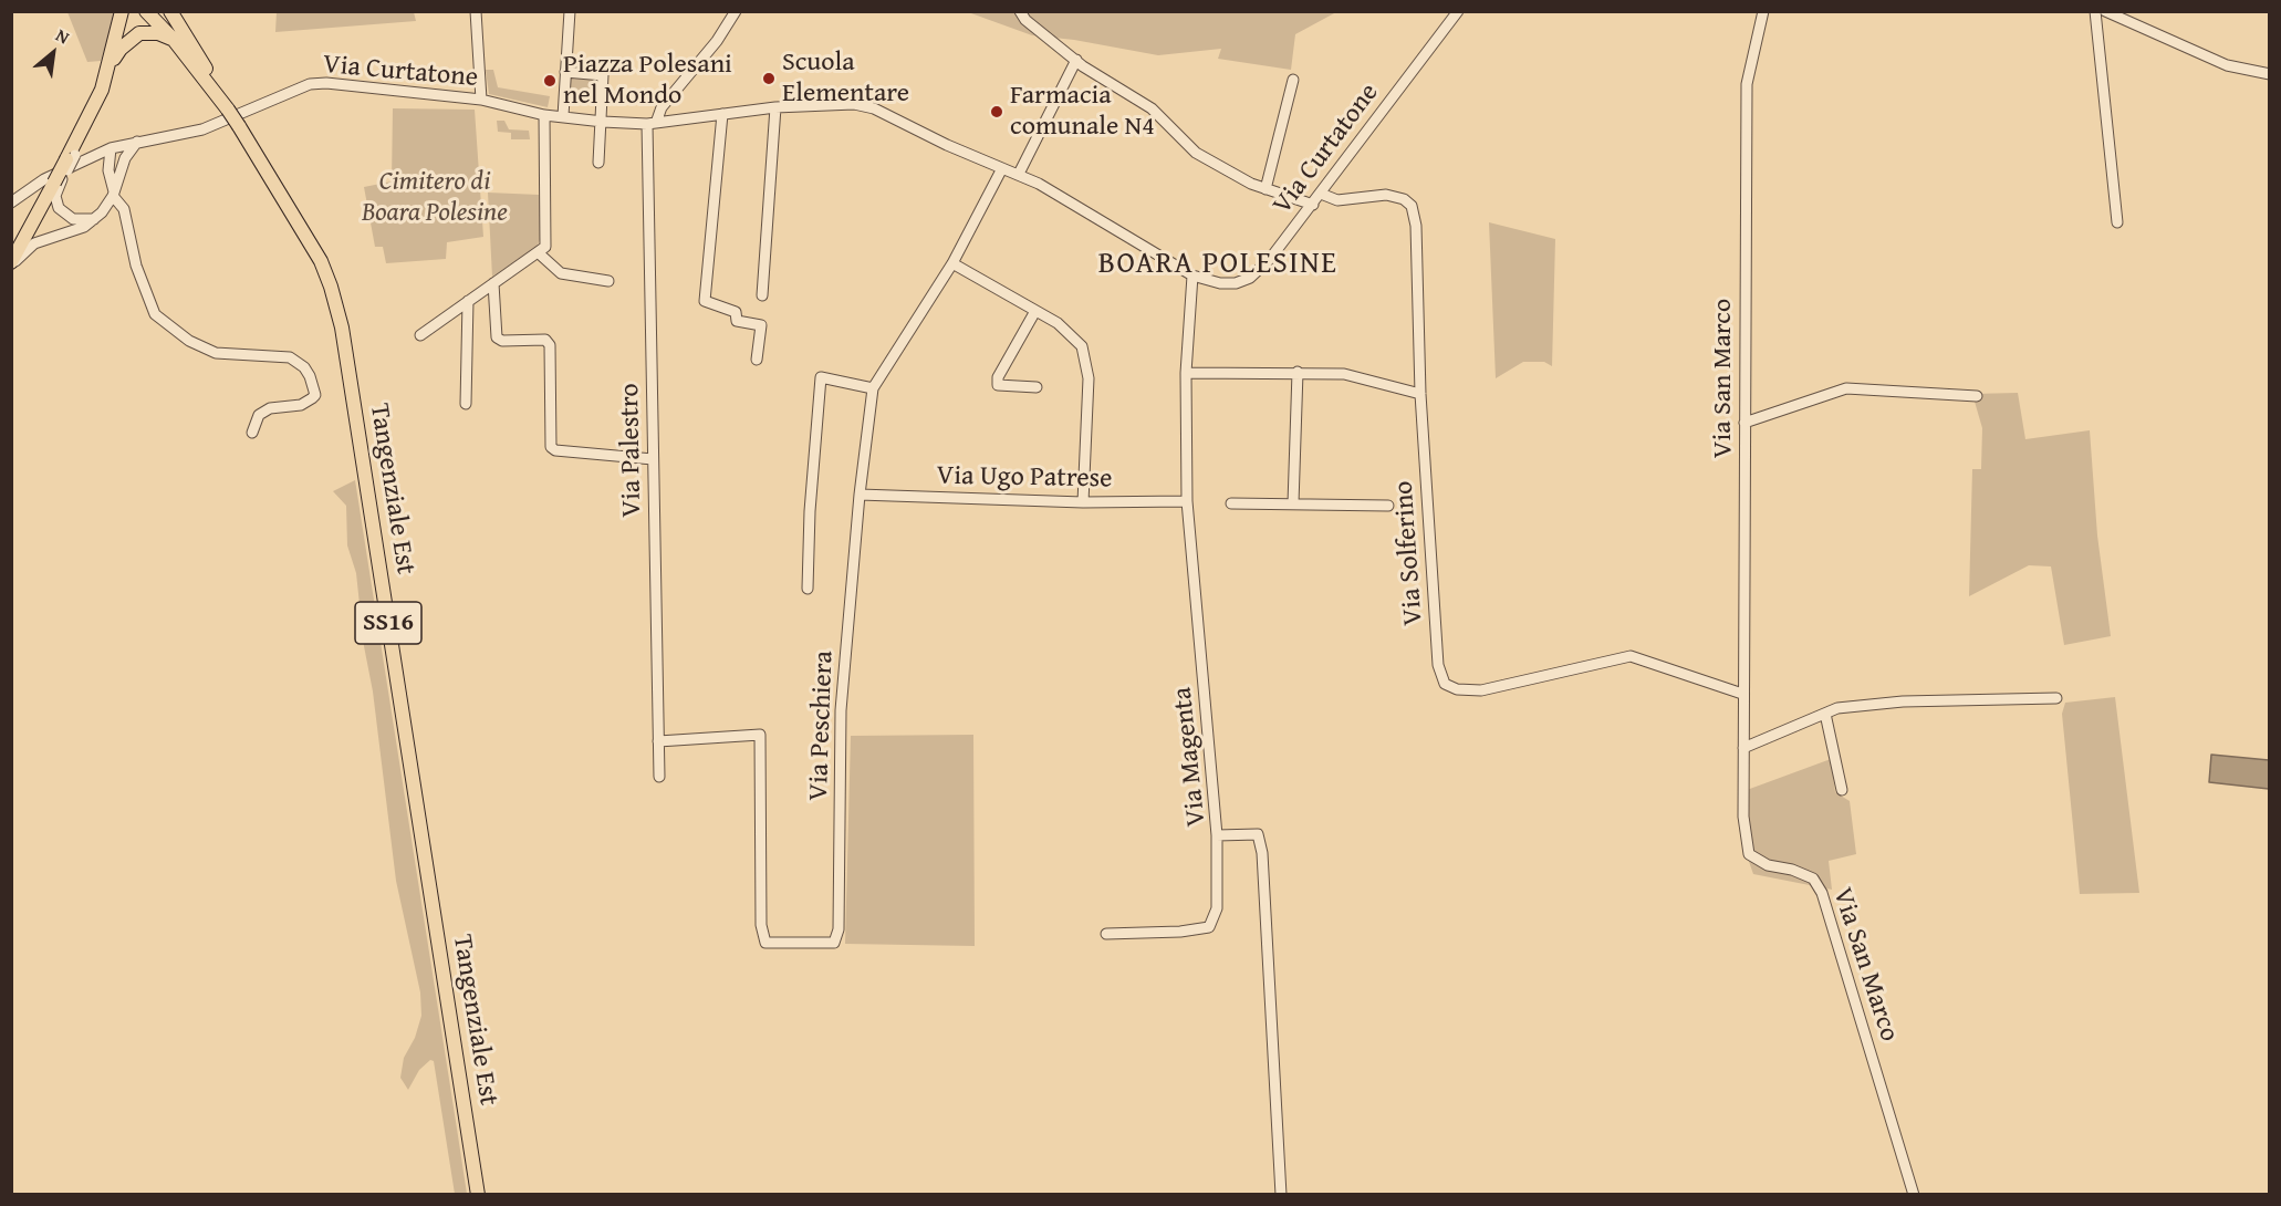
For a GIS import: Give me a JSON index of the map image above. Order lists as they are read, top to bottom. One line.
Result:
{"streets":{"main road":["Tangenziale Est","SS16"],"street":["Via Curtatone","Via San Marco","Via Palestro","Via Ugo Patrese","Via Solferino","Via Peschiera","Via Magenta"]},"crossings":[["Via Curtatone","Via Palestro"],["Via Curtatone","Via Solferino"],["Via Curtatone","Via Peschiera"],["Via Curtatone","Via Magenta"],["Via San Marco","Via Solferino"],["Via Palestro","Via Peschiera"],["Via Ugo Patrese","Via Peschiera"],["Via Ugo Patrese","Via Magenta"]],"districts":["BOARA POLESINE"],"parks":["Cimitero di Boara Polesine"],"places":["Scuola Elementare","Piazza Polesani nel Mondo","Farmacia comunale N4"],"north":"top right"}
